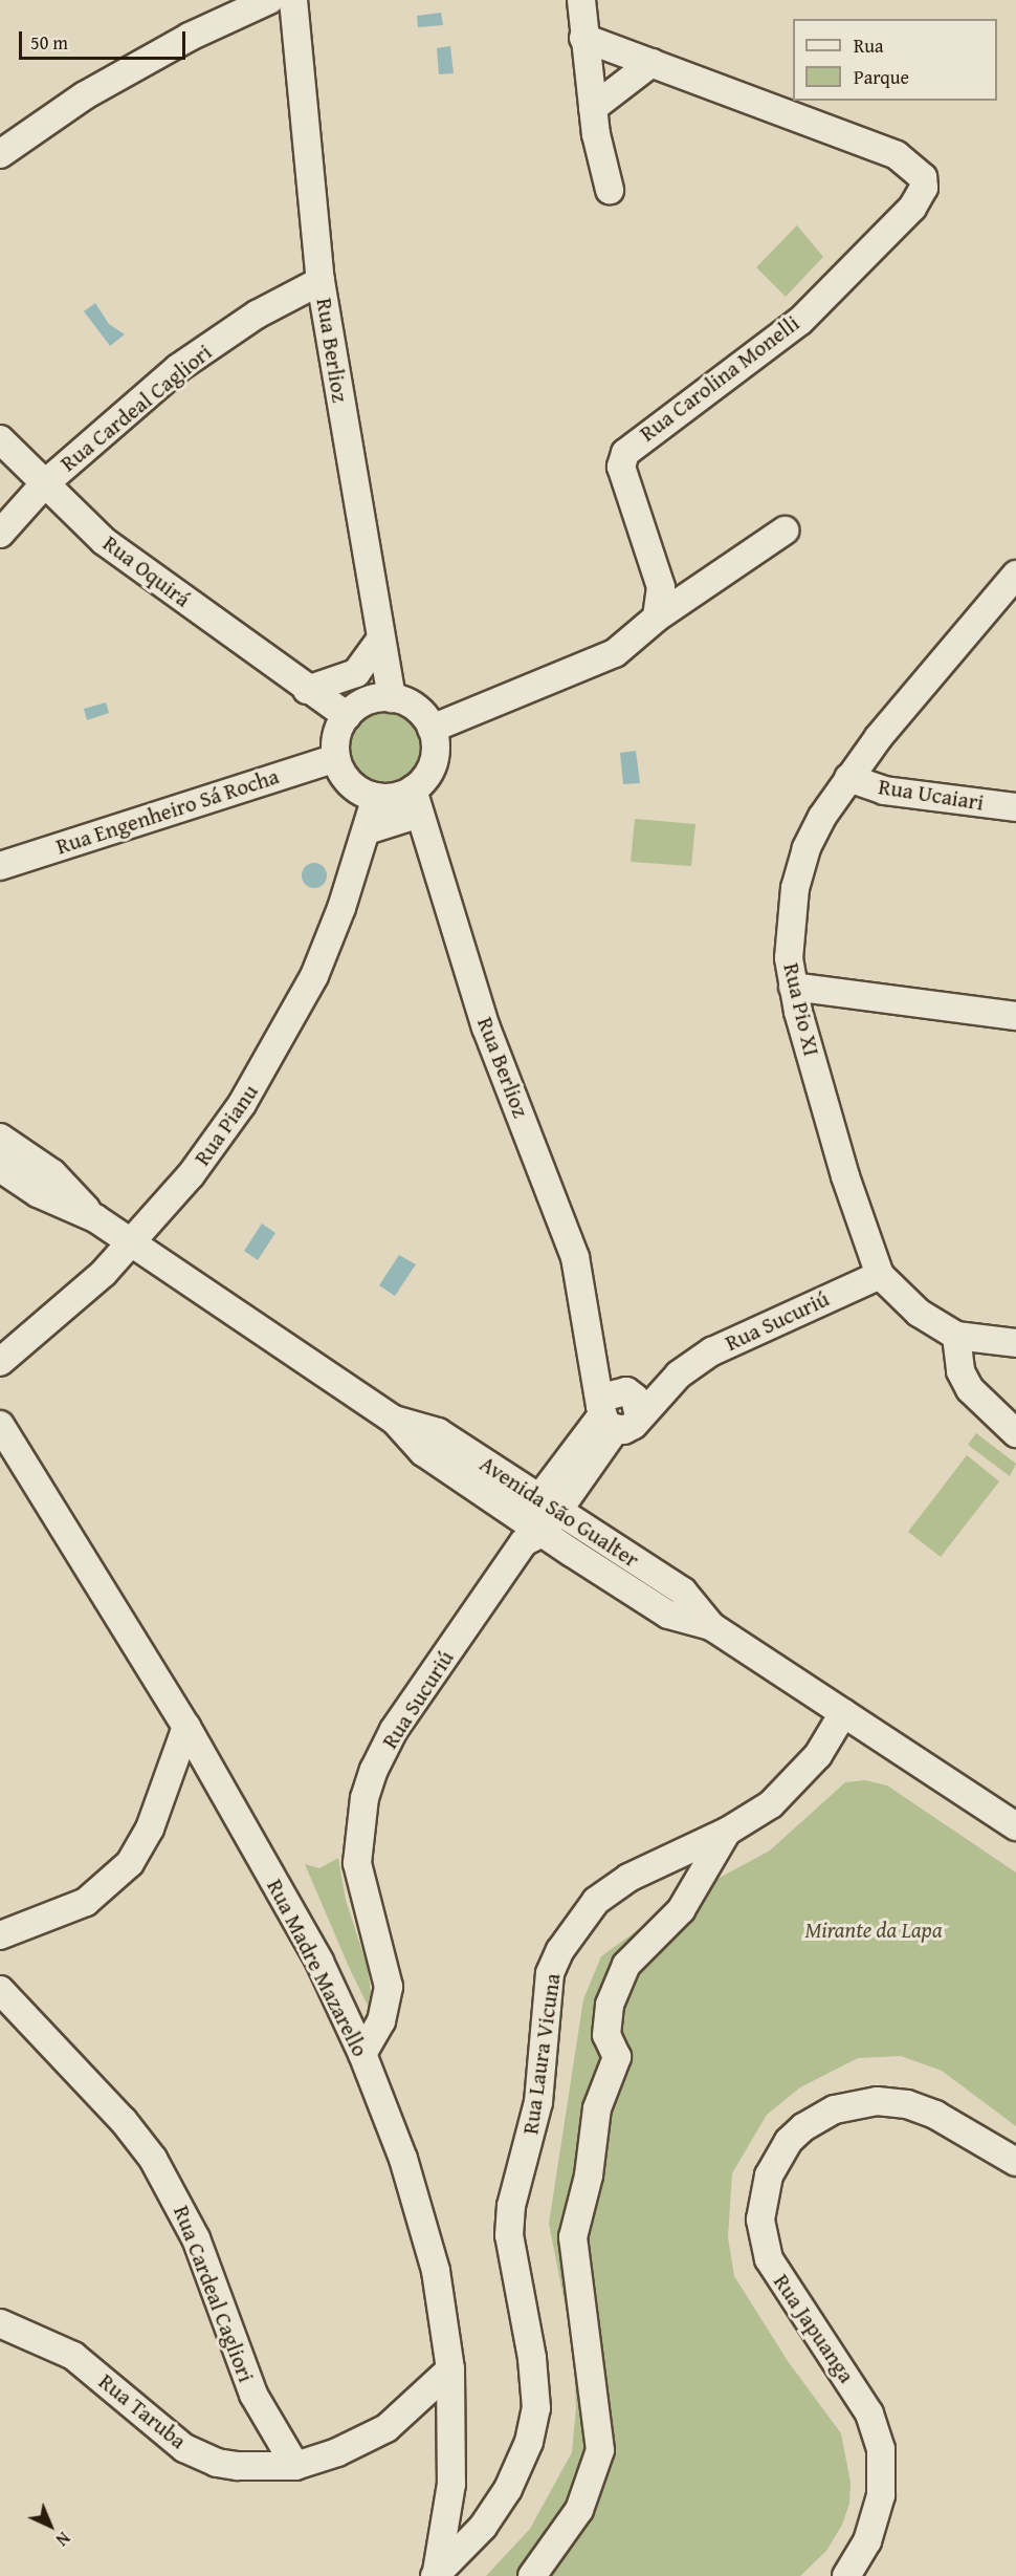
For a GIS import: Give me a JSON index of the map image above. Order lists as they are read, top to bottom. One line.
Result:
{"streets":{"street":["Rua Berlioz","Rua Carolina Monelli","Rua Cardeal Cagliori","Rua Oquirá","Rua Ucaiari","Rua Engenheiro Sá Rocha","Rua Pio XI","Rua Pianu","Rua Sucuriú","Avenida São Gualter","Rua Madre Mazarello","Rua Laura Vicuna","Rua Japuanga","Rua Taruba"]},"crossings":[["Rua Berlioz","Rua Cardeal Cagliori"],["Rua Berlioz","Rua Oquirá"],["Rua Berlioz","Rua Engenheiro Sá Rocha"],["Rua Berlioz","Rua Pianu"],["Rua Berlioz","Rua Sucuriú"],["Rua Cardeal Cagliori","Rua Oquirá"],["Rua Cardeal Cagliori","Rua Taruba"],["Rua Oquirá","Rua Engenheiro Sá Rocha"],["Rua Oquirá","Rua Pianu"],["Rua Ucaiari","Rua Pio XI"],["Rua Engenheiro Sá Rocha","Rua Pianu"],["Rua Pio XI","Rua Sucuriú"],["Rua Pianu","Avenida São Gualter"],["Rua Sucuriú","Avenida São Gualter"],["Rua Sucuriú","Rua Madre Mazarello"],["Avenida São Gualter","Rua Laura Vicuna"],["Rua Madre Mazarello","Rua Laura Vicuna"]],"parks":["Mirante da Lapa"],"legend":["Rua","Parque"],"scale_bar":"50 m","north":"bottom right"}
